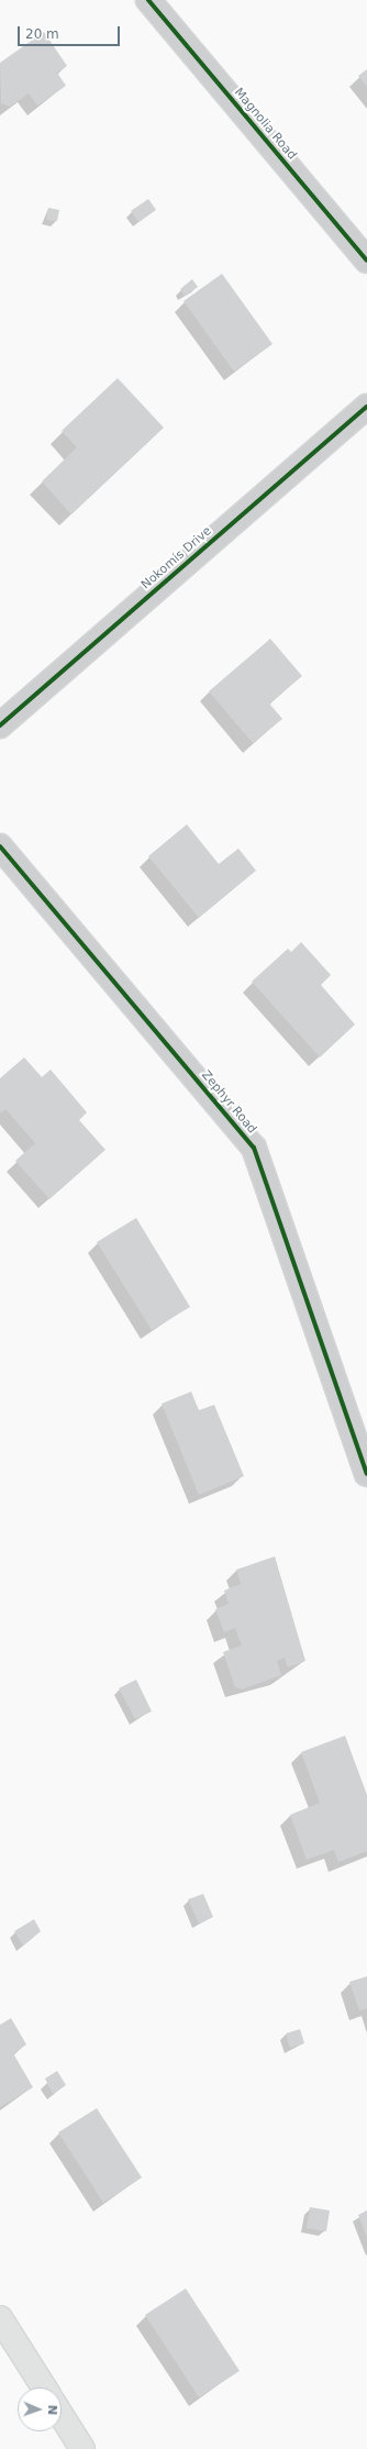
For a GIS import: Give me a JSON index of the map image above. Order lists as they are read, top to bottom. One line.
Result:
{"streets":{"street":["Magnolia Road","Nokomis Drive","Zephyr Road"]},"scale_bar":"20 m","north":"right"}
